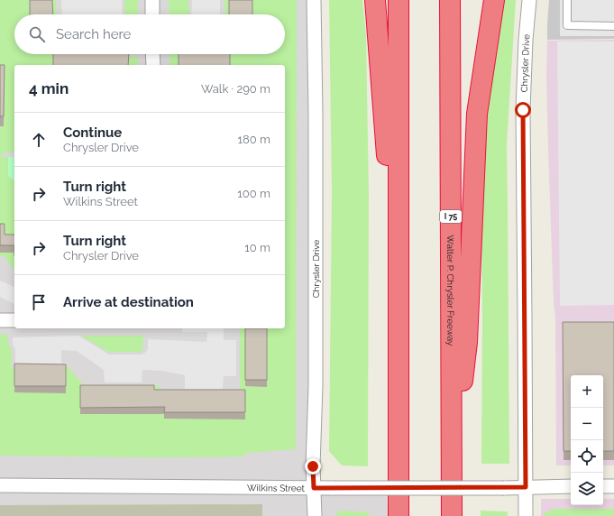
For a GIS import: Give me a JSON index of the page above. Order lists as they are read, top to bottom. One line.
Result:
{"streets":{"highway":["I 75","Walter P. Chrysler Freeway"],"street":["Chrysler Drive","Wilkins Street"]},"crossings":[["Chrysler Drive","Wilkins Street"]],"page":{"search":"Search here","heading":["4 min","Walk · 290 m"],"list":[["Continue","Chrysler Drive","180 m"],["Turn right","Wilkins Street","100 m"],["Turn right","Chrysler Drive","10 m"],"Arrive at destination"],"map_buttons":["+","−"]}}
